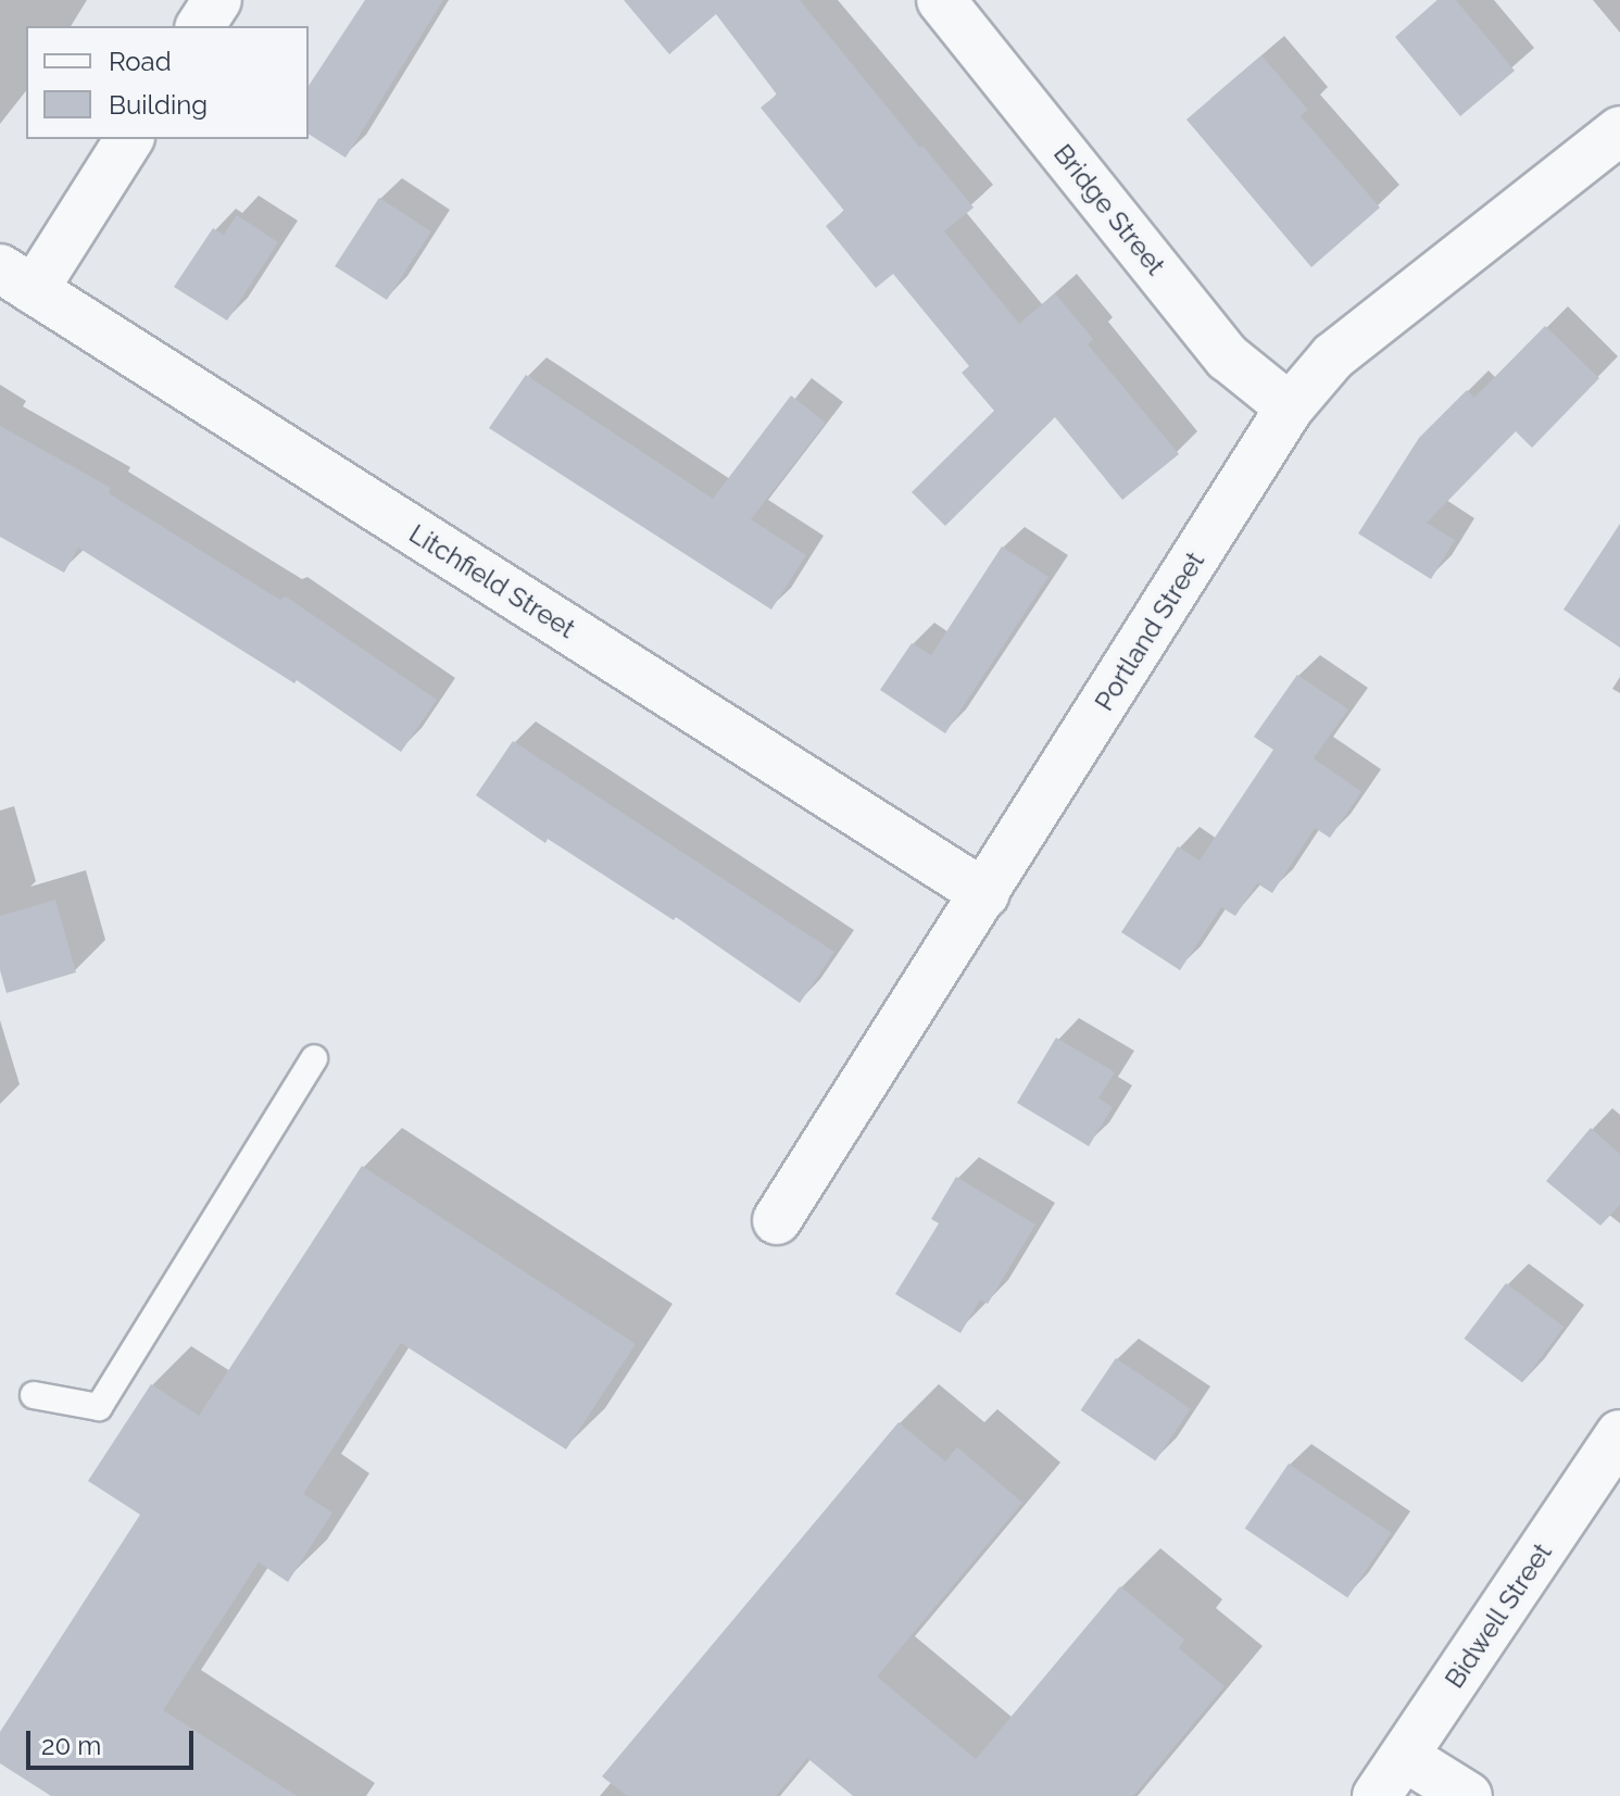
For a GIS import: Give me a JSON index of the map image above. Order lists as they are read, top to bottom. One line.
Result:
{"streets":{"street":["Bridge Street","Litchfield Street","Portland Street","Bidwell Street"]},"crossings":[["Bridge Street","Portland Street"],["Litchfield Street","Portland Street"]],"legend":["Road","Building"],"scale_bar":"20 m"}
